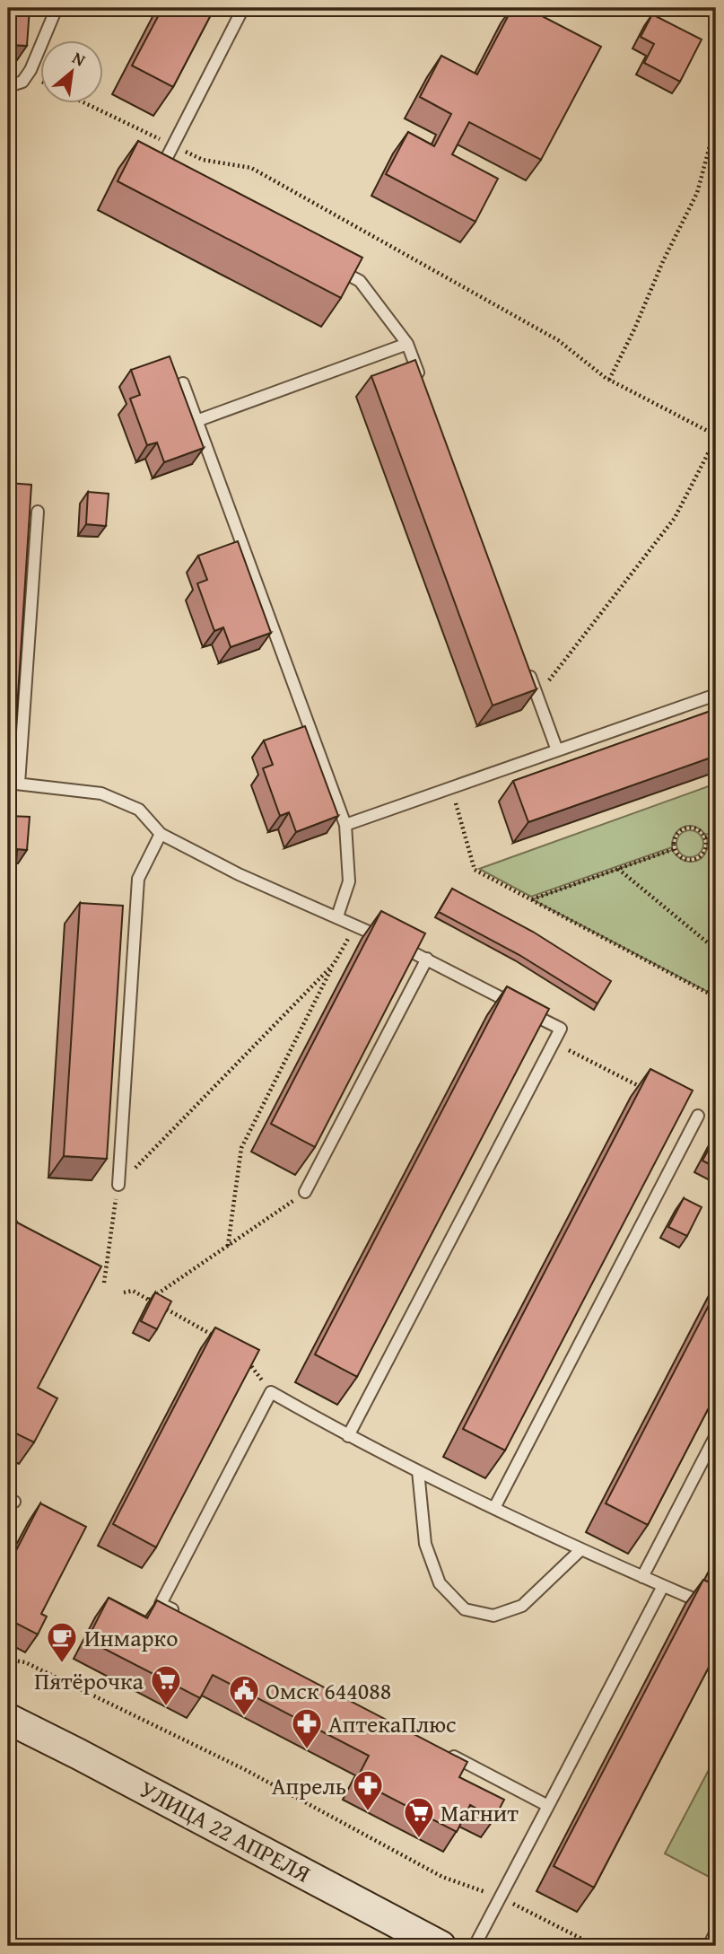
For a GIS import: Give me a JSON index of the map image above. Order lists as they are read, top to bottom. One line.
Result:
{"streets":{"main road":["УЛИЦА 22 АПРЕЛЯ"]},"places":{"cafe":["Инмарко"],"supermarket":["Пятёрочка","Магнит"],"public building":["Омск 644088"],"pharmacy":["АптекаПлюс","Апрель"]},"north":"top right"}
